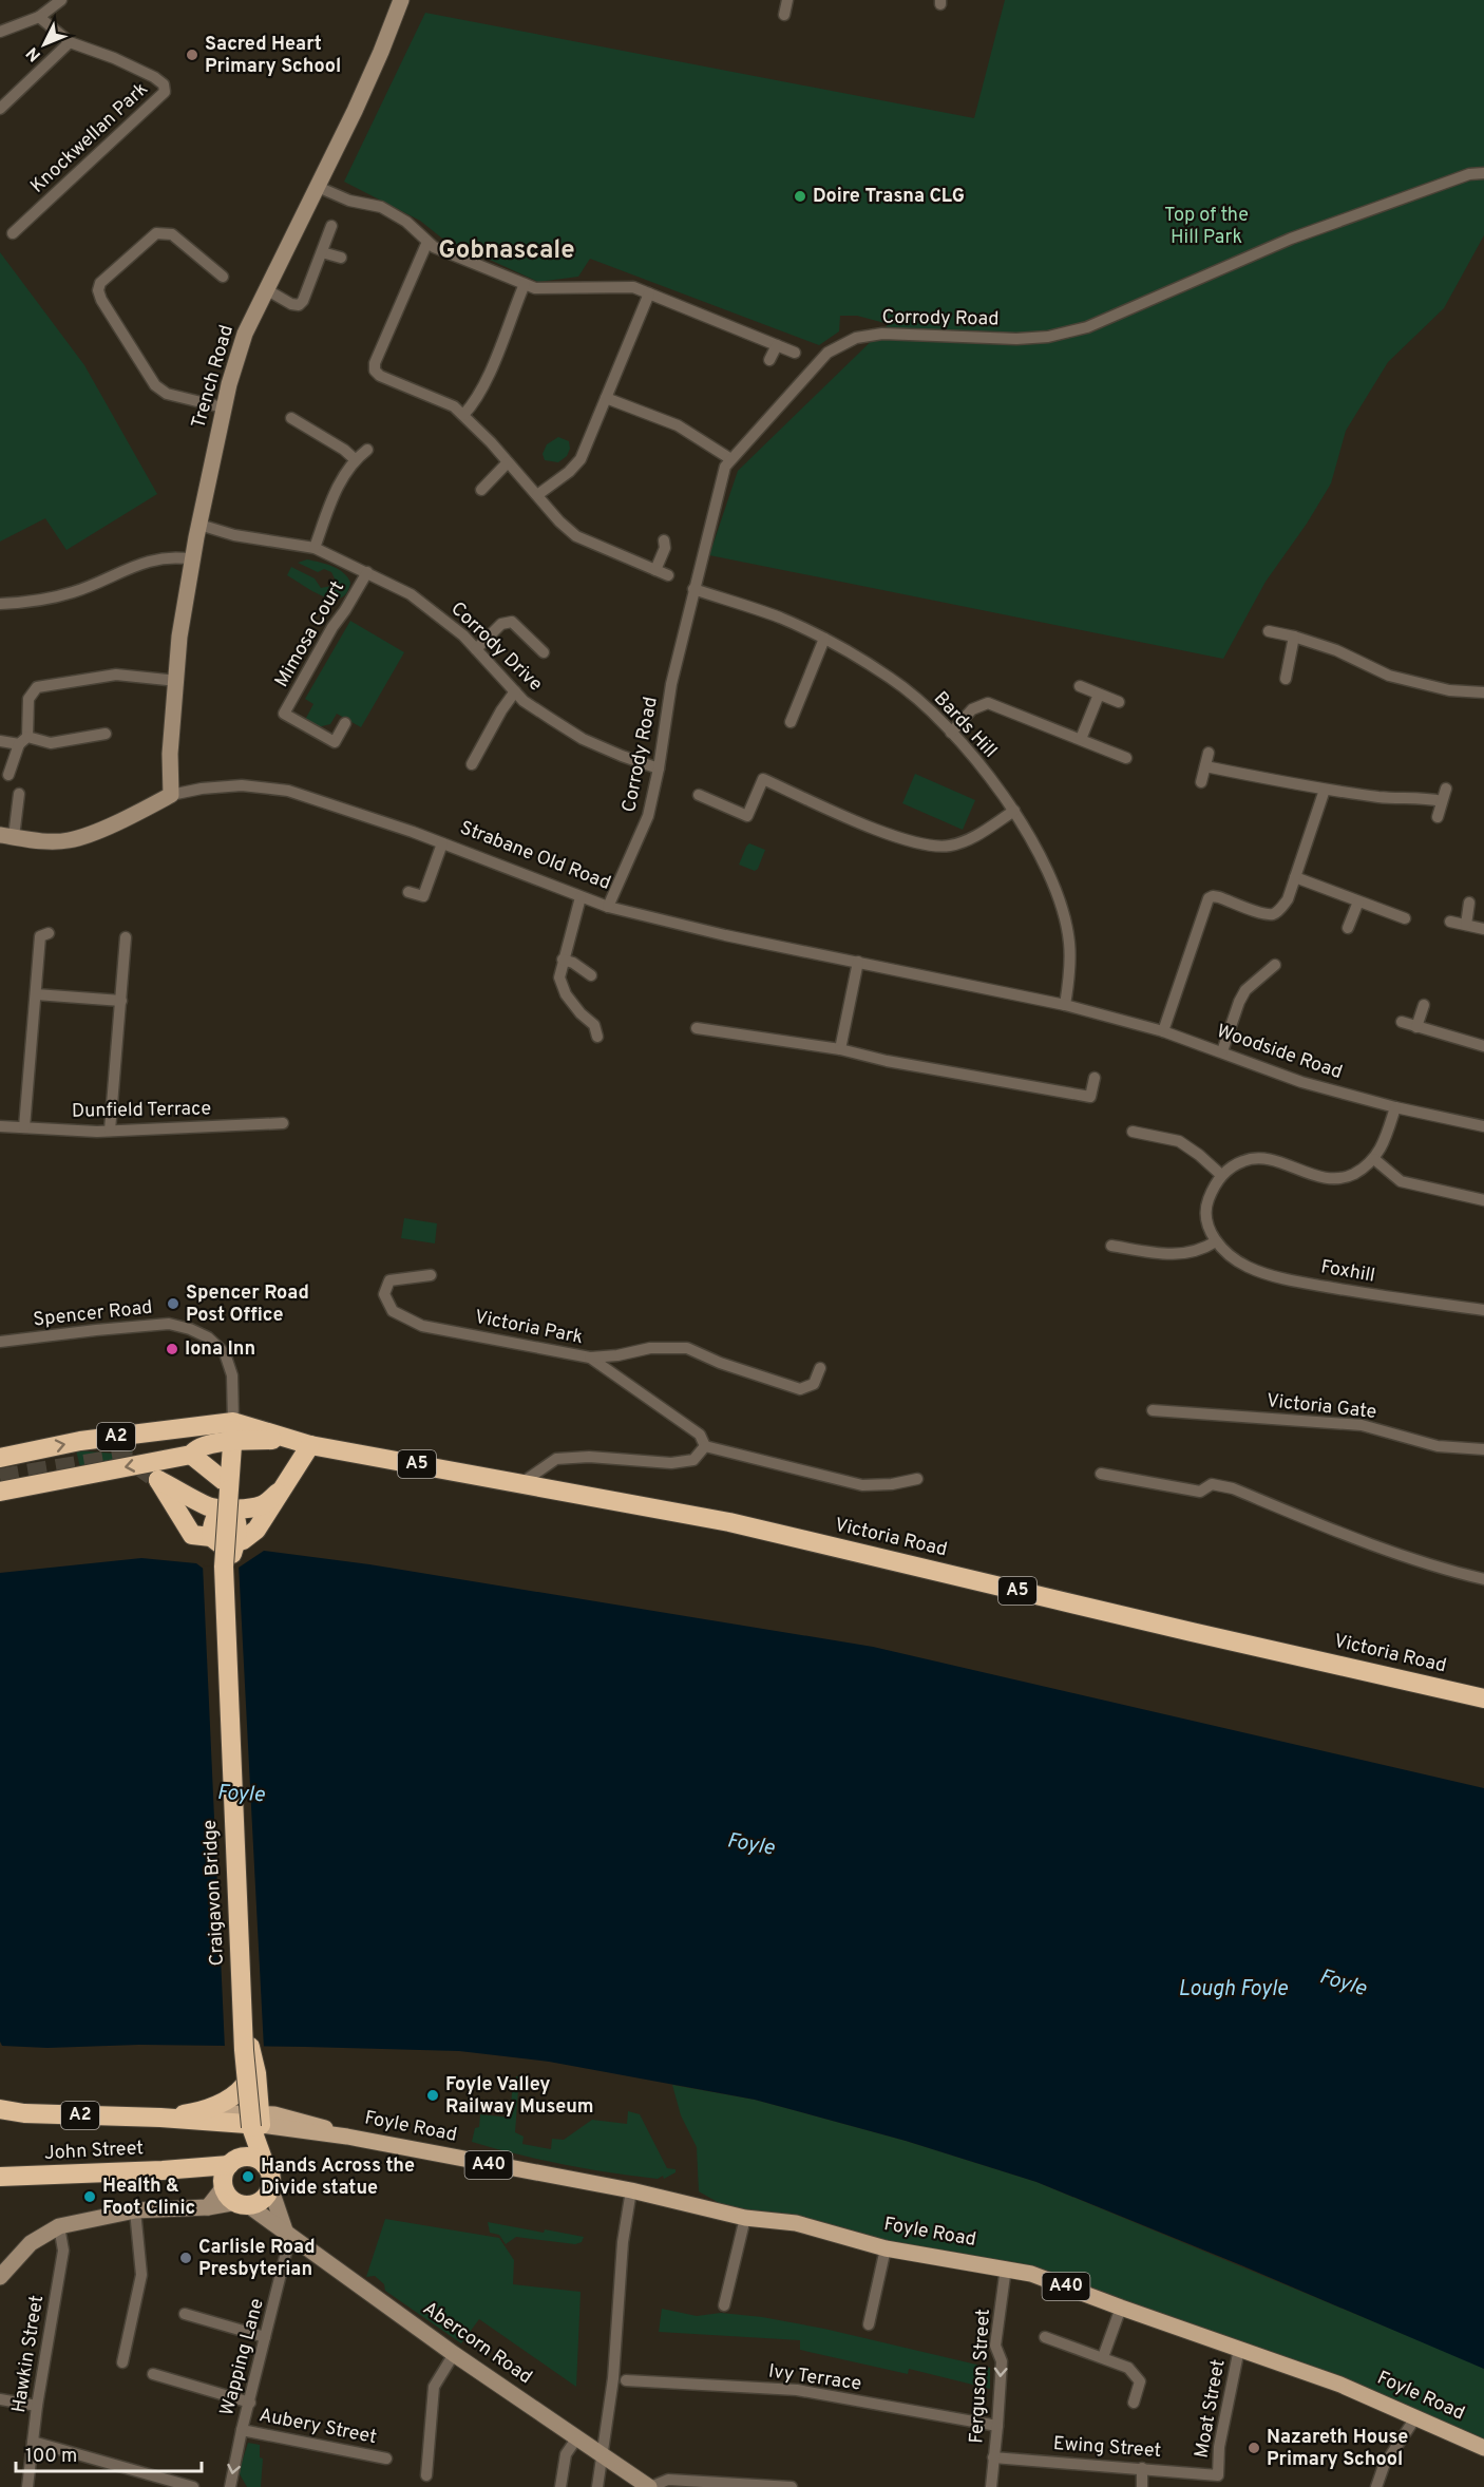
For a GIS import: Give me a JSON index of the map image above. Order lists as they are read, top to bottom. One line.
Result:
{"streets":{"highway":["A2","A5","Victoria Road","Craigavon Bridge","Foyle Road","John Street"],"main road":["A40"],"street":["Knockwellan Park","Corrody Road","Trench Road","Mimosa Court","Corrody Drive","Bards Hill","Strabane Old Road","Woodside Road","Dunfield Terrace","Foxhill","Spencer Road","Victoria Park","Victoria Gate","Abercorn Road","Hawkin Street","Wapping Lane","Ferguson Street","Ivy Terrace","Moat Street","Aubery Street","Ewing Street"]},"crossings":[["Corrody Road","Corrody Drive"],["Corrody Road","Bards Hill"],["Corrody Road","Strabane Old Road"],["Trench Road","Corrody Drive"],["Trench Road","Strabane Old Road"],["Mimosa Court","Corrody Drive"],["Bards Hill","Strabane Old Road"],["Bards Hill","Woodside Road"],["Strabane Old Road","Woodside Road"],["Spencer Road","A2"],["Spencer Road","Victoria Road"],["Spencer Road","Craigavon Bridge"],["A2","Victoria Road"],["A2","Craigavon Bridge"],["Victoria Road","Craigavon Bridge"],["Craigavon Bridge","Foyle Road"],["Craigavon Bridge","John Street"],["Craigavon Bridge","Abercorn Road"],["Foyle Road","Ferguson Street"],["Foyle Road","Moat Street"],["John Street","Abercorn Road"],["Abercorn Road","Wapping Lane"],["Wapping Lane","Aubery Street"],["Ferguson Street","Ivy Terrace"],["Ferguson Street","Ewing Street"],["Moat Street","Ewing Street"]],"one_way":["Ferguson Street"],"districts":["Gobnascale"],"water":["Foyle","Lough Foyle"],"parks":["Top of the Hill Park"],"places":["Sacred Heart Primary School","Doire Trasna CLG","Spencer Road Post Office","Iona Inn","Foyle Valley Railway Museum","Hands Across the Divide statue","Health & Foot Clinic","Carlisle Road Presbyterian","Nazareth House Primary School"],"scale_bar":"100 m","north":"bottom left"}
